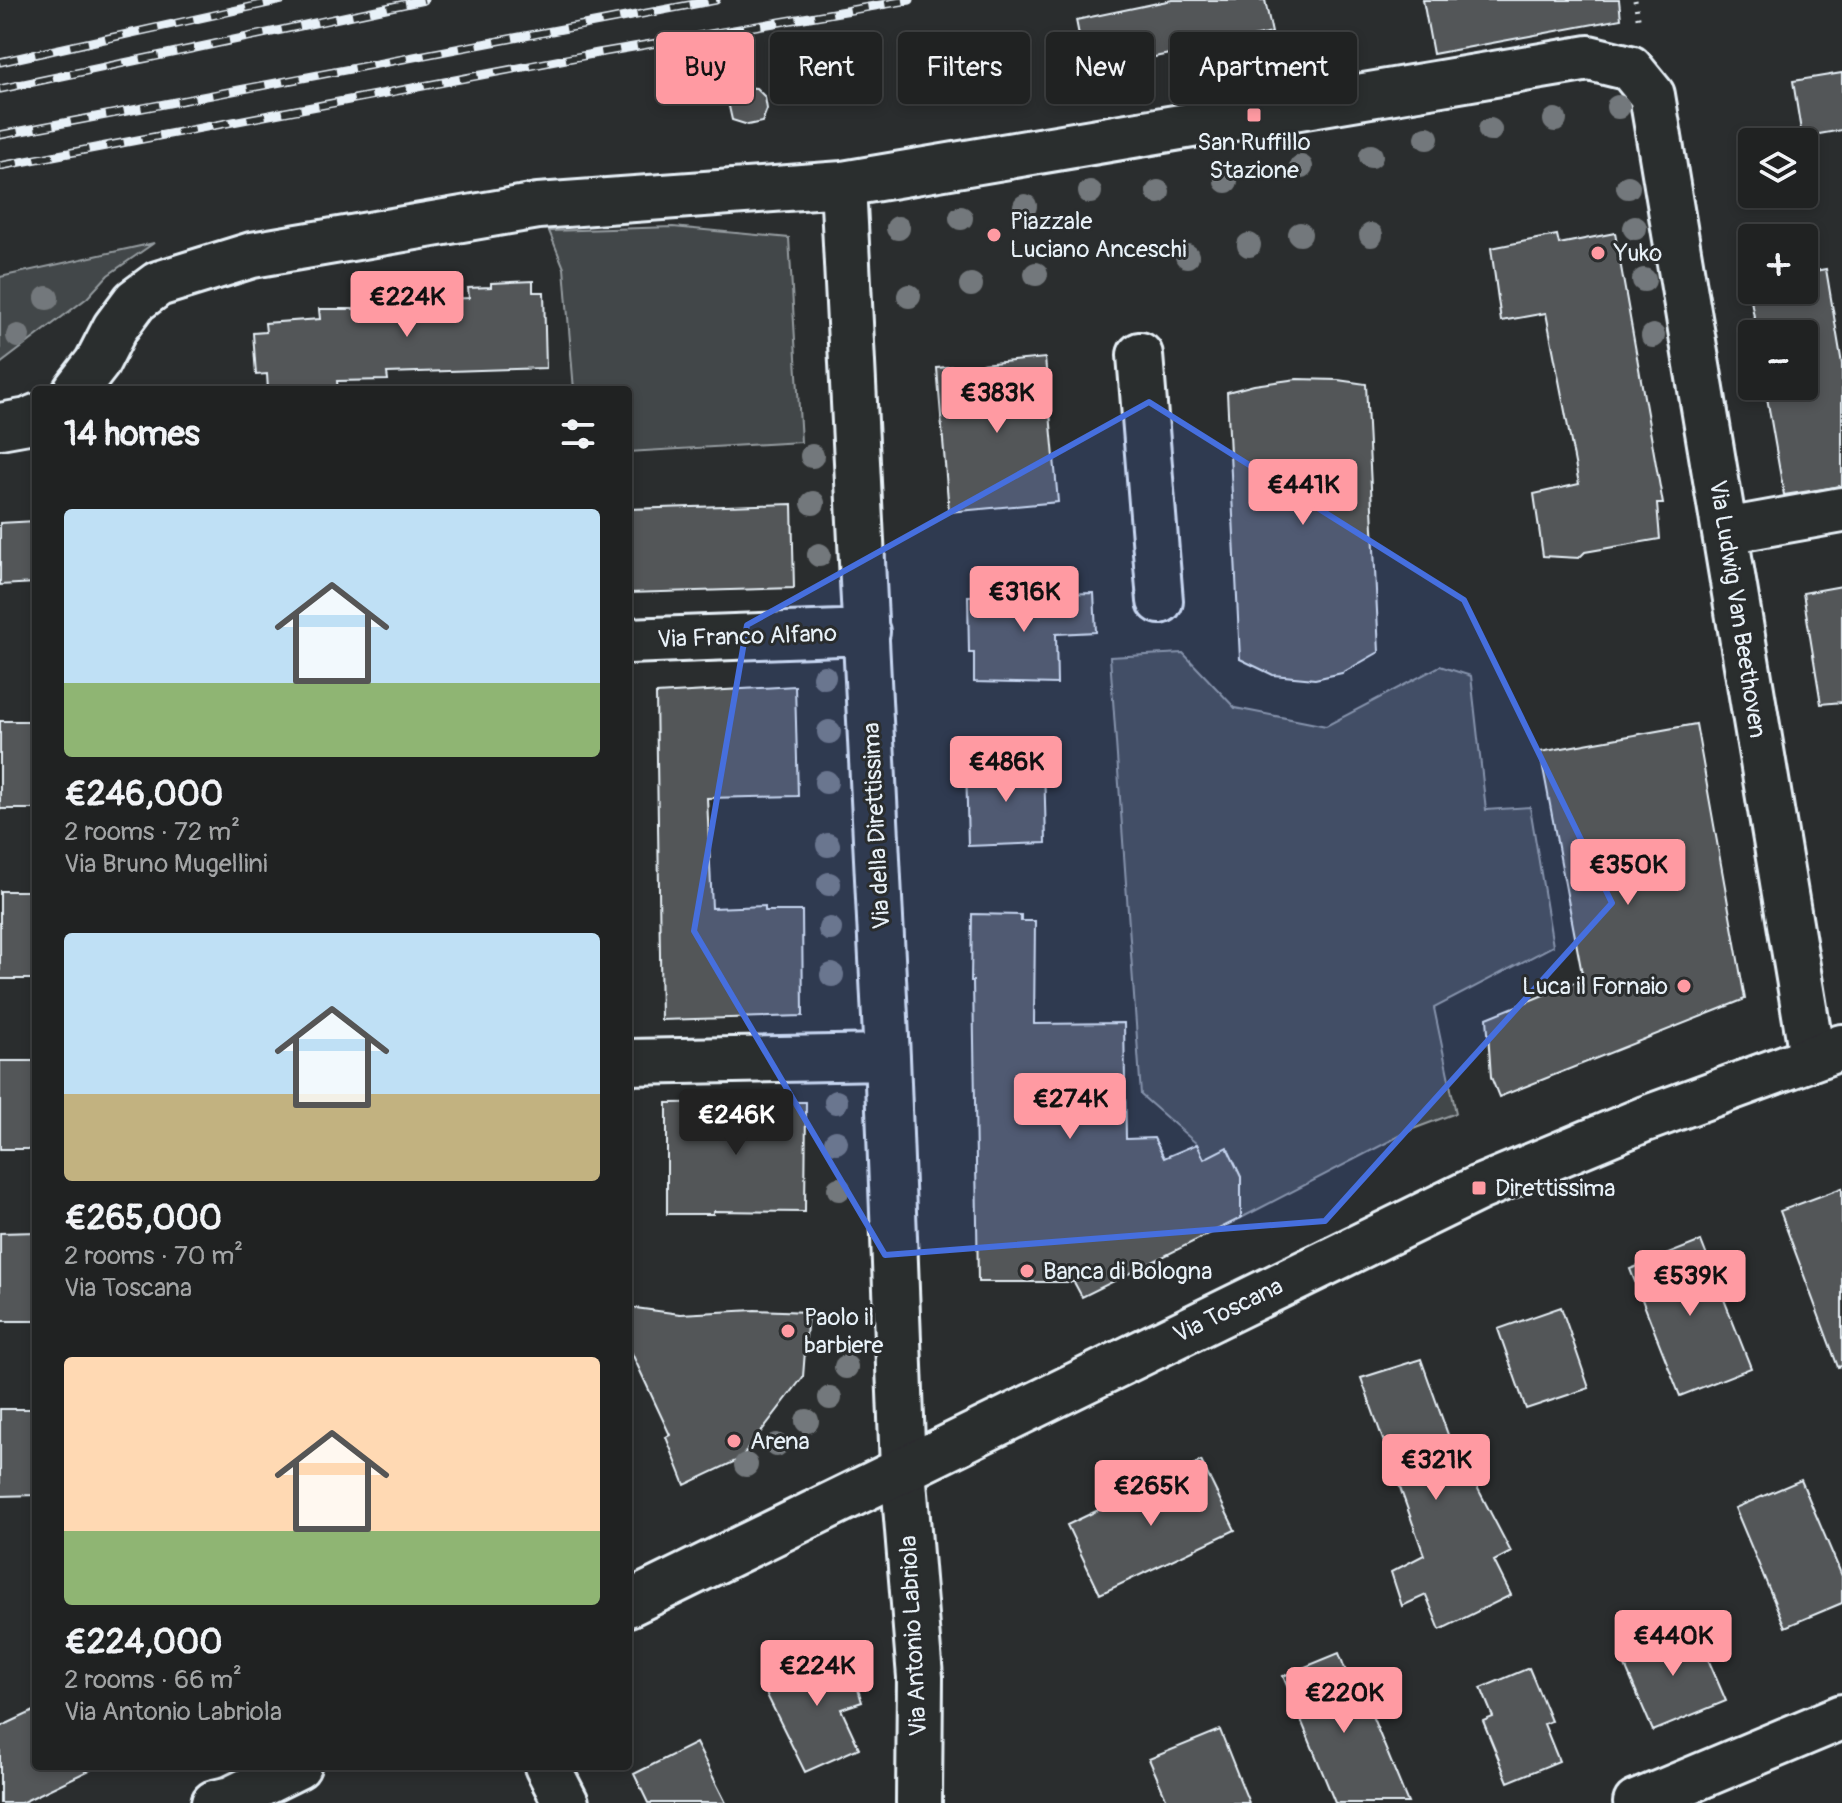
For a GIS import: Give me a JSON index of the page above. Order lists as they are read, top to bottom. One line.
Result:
{"streets":{"street":["Via Ludwig Van Beethoven","Via Franco Alfano","Via della Direttissima","Via Toscana","Via Antonio Labriola"]},"crossings":[["Via Ludwig Van Beethoven","Via della Direttissima"],["Via Ludwig Van Beethoven","Via Toscana"],["Via Franco Alfano","Via della Direttissima"],["Via della Direttissima","Via Toscana"],["Via della Direttissima","Via Antonio Labriola"],["Via Toscana","Via Antonio Labriola"]],"places":{"transit":["San Ruffillo Stazione","Direttissima"],"other":["Piazzale Luciano Anceschi","Yuko","Luca il Fornaio","Banca di Bologna","Paolo il barbiere","Arena"]},"page":{"chip":["Buy","Rent","Filters","New","Apartment"],"map_buttons":["+","−"],"price":["€224K","€383K","€441K","€316K","€486K","€350K","€274K","€246K","€539K","€321K","€265K","€440K","€224K","€220K"],"heading":"14 homes","list":[{"name":"€246,000","note":"2 rooms · 72 m² · Via Bruno Mugellini"},{"name":"€265,000","note":"2 rooms · 70 m² · Via Toscana"},{"name":"€224,000","note":"2 rooms · 66 m² · Via Antonio Labriola"}]}}
